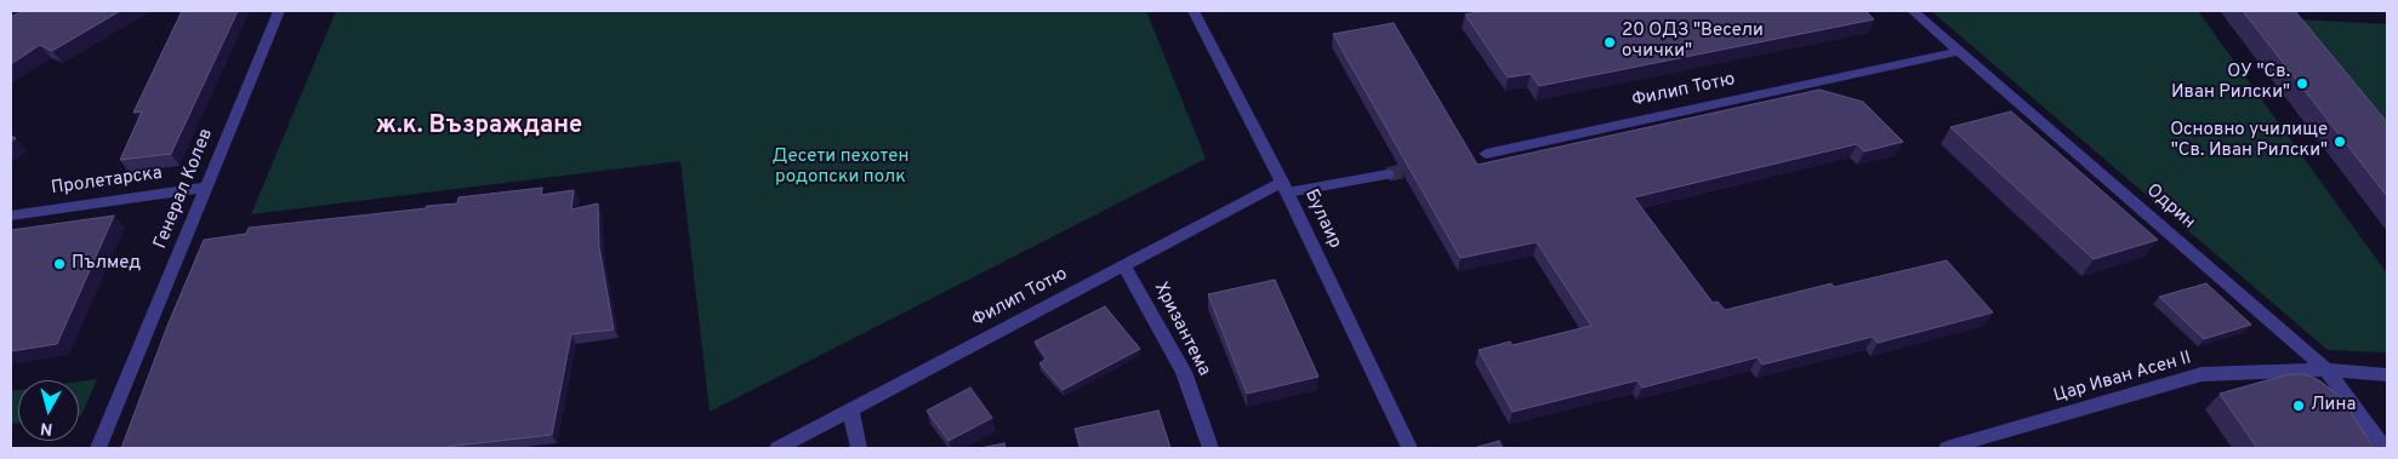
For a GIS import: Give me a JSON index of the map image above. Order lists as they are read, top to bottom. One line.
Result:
{"streets":{"street":["Филип Тотю","Пролетарска","Генерал Колев","Одрин","Булаир","Хризантема","Цар Иван Асен II"]},"crossings":[["Филип Тотю","Одрин"],["Филип Тотю","Булаир"],["Филип Тотю","Хризантема"],["Пролетарска","Генерал Колев"],["Одрин","Цар Иван Асен II"]],"districts":["ж.к. Възраждане"],"parks":["Десети пехотен родопски полк"],"places":["20 ОДЗ \"Весели очички\"","ОУ \"Св. Иван Рилски\"","Основно училище \"Св. Иван Рилски\"","Пълмед","Лина"],"north":"bottom"}
